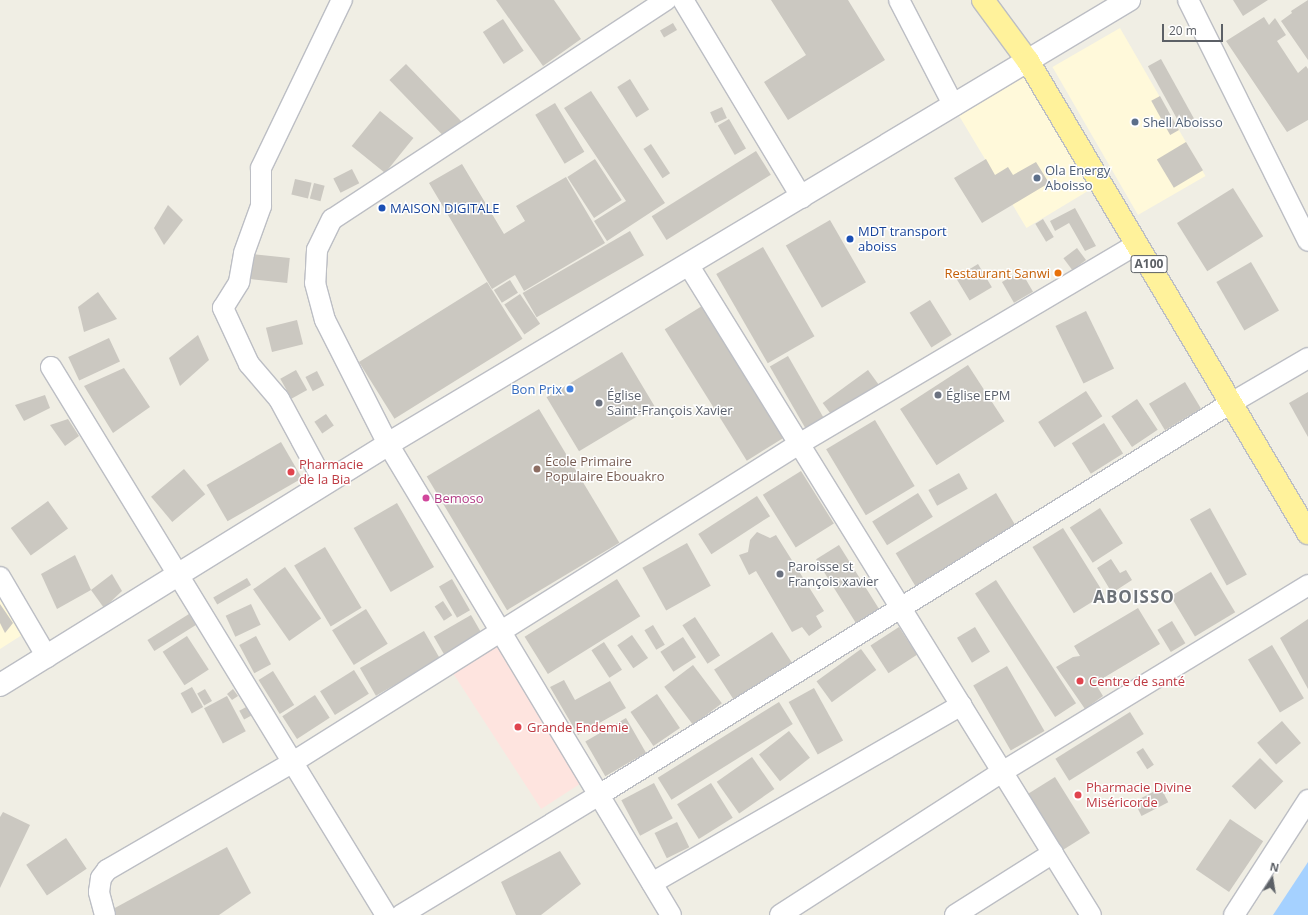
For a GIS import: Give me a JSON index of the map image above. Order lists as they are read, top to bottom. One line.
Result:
{"streets":{"highway":["A100"]},"districts":["ABOISSO"],"places":["Shell Aboisso","Ola Energy Aboisso","MAISON DIGITALE","MDT transport aboiss","Restaurant Sanwi","Bon Prix","Église EPM","Église Saint-François Xavier","École Primaire Populaire Ebouakro","Pharmacie de la Bia","Bemoso","Paroisse st François xavier","Centre de santé","Grande Endemie","Pharmacie Divine Miséricorde"],"scale_bar":"20 m","north":"top"}
